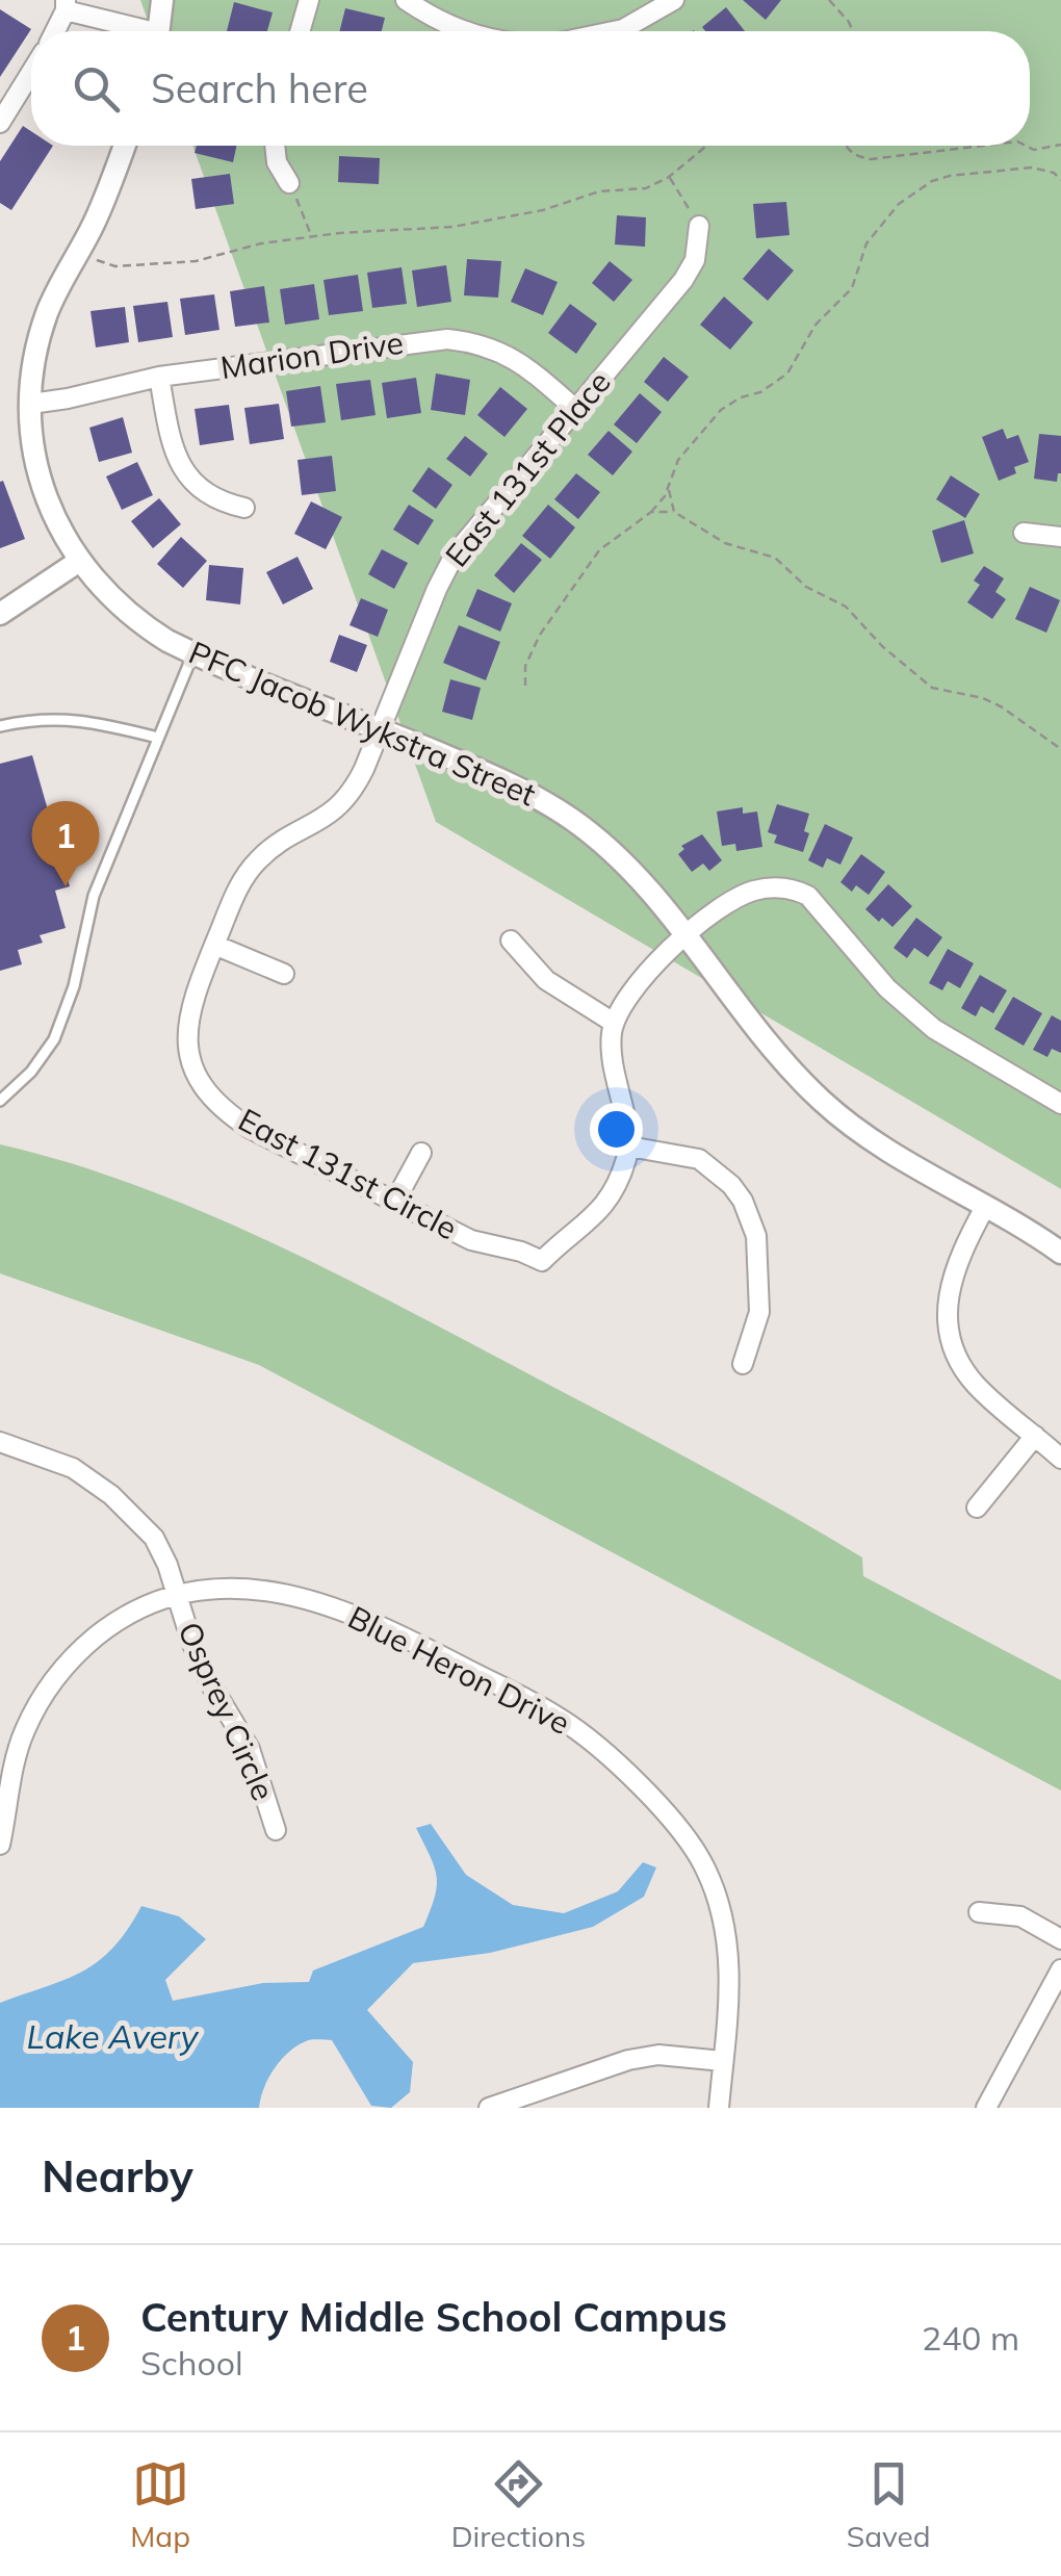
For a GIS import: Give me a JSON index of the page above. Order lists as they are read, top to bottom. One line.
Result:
{"streets":{"street":["Marion Drive","East 131st Place","PFC Jacob Wykstra Street","East 131st Circle","Blue Heron Drive","Osprey Circle"]},"crossings":[["Marion Drive","East 131st Place"],["Marion Drive","PFC Jacob Wykstra Street"],["East 131st Place","PFC Jacob Wykstra Street"],["East 131st Place","East 131st Circle"],["PFC Jacob Wykstra Street","East 131st Circle"],["Blue Heron Drive","Osprey Circle"]],"water":["Lake Avery"],"page":{"search":"Search here","pins":"1","heading":"Nearby","list":[{"mark":"1","name":"Century Middle School Campus","note":"School","value":"240 m"}],"nav":["Map","Directions","Saved"]}}
